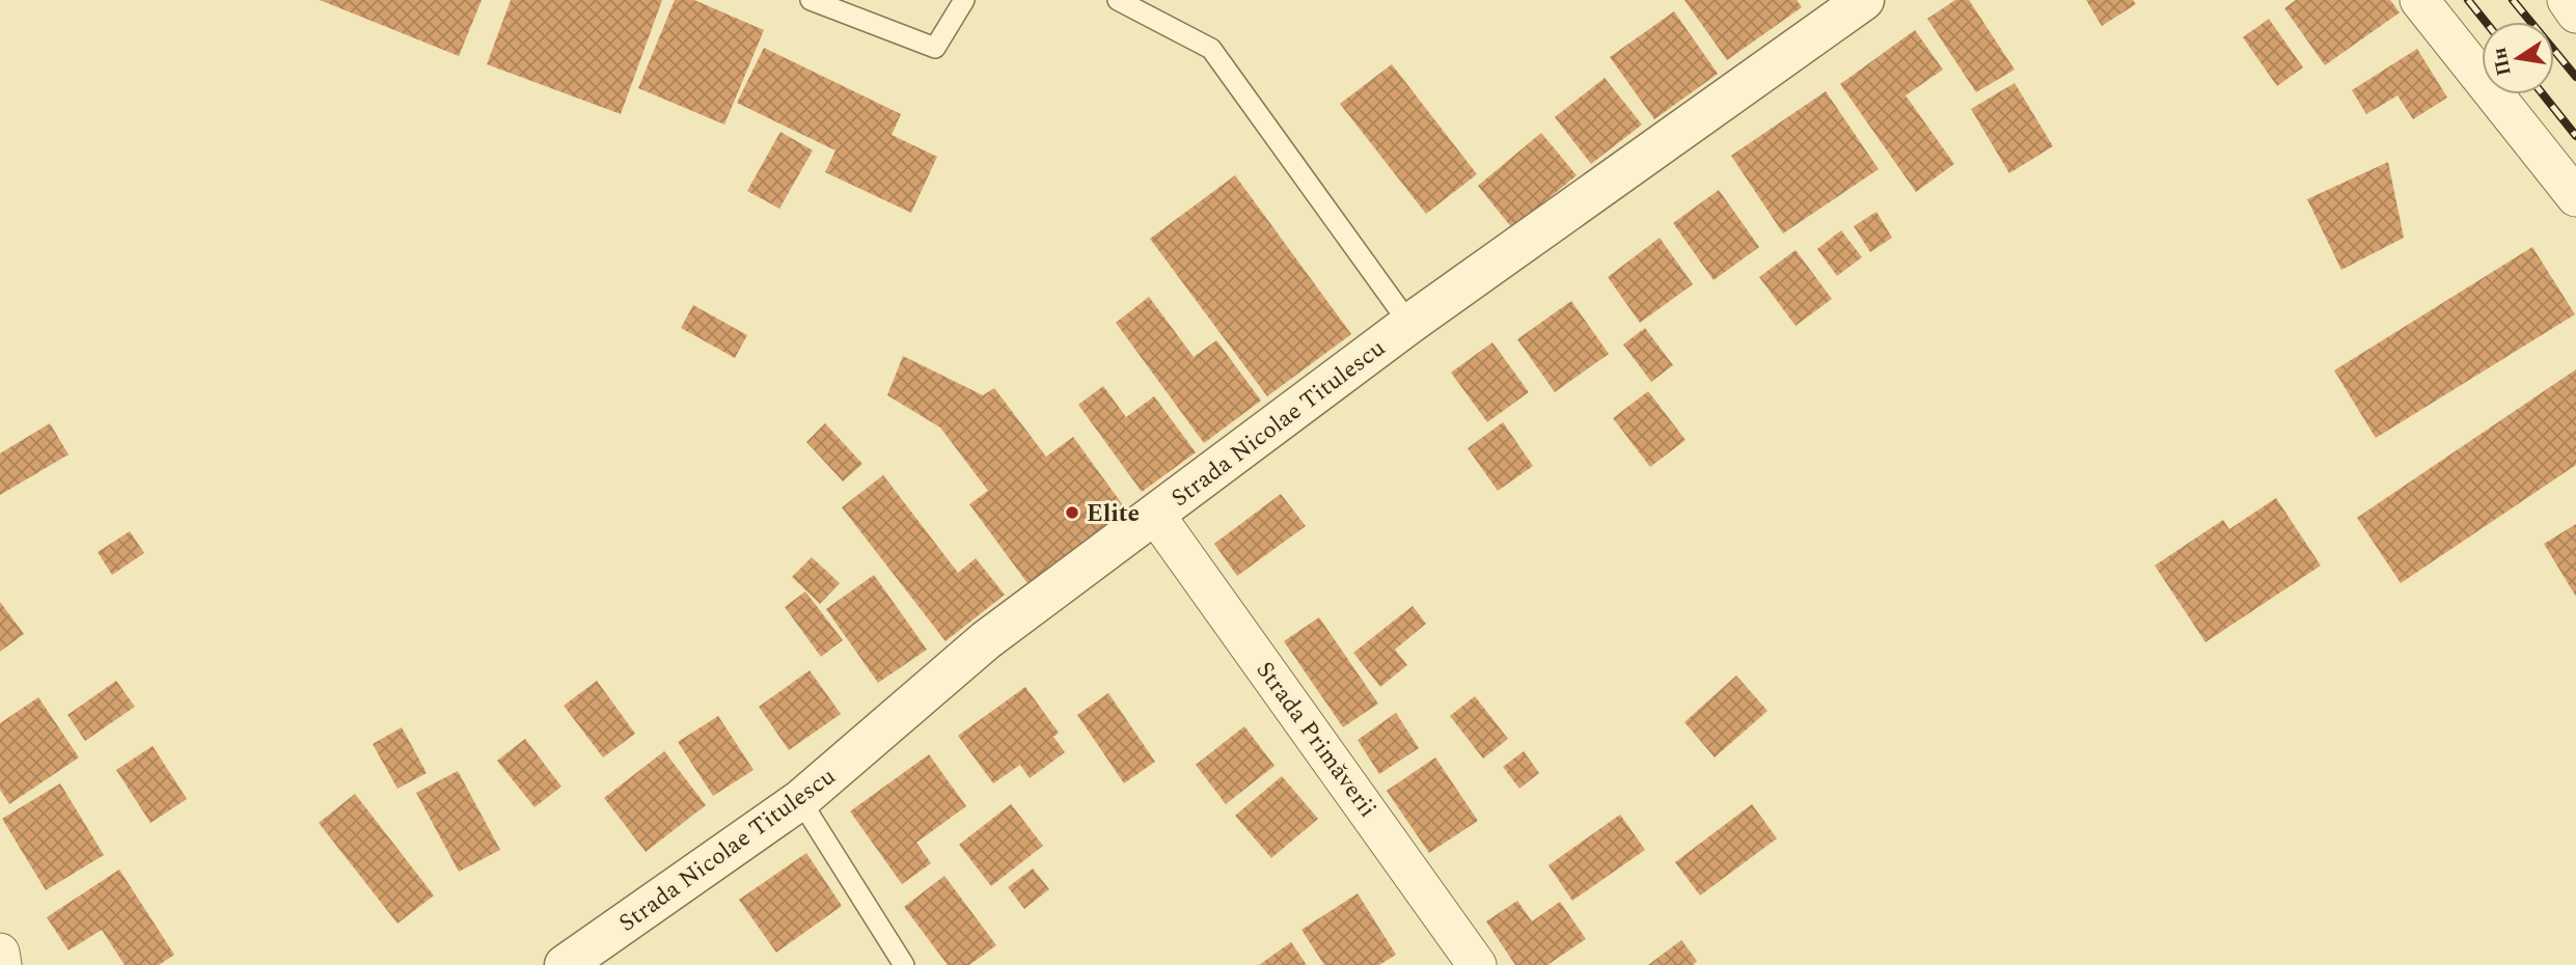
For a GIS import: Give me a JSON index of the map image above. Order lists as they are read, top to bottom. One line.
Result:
{"streets":{"street":["Strada Nicolae Titulescu","Strada Primăverii"]},"crossings":[["Strada Nicolae Titulescu","Strada Primăverii"]],"places":["Elite"],"north":"left"}
